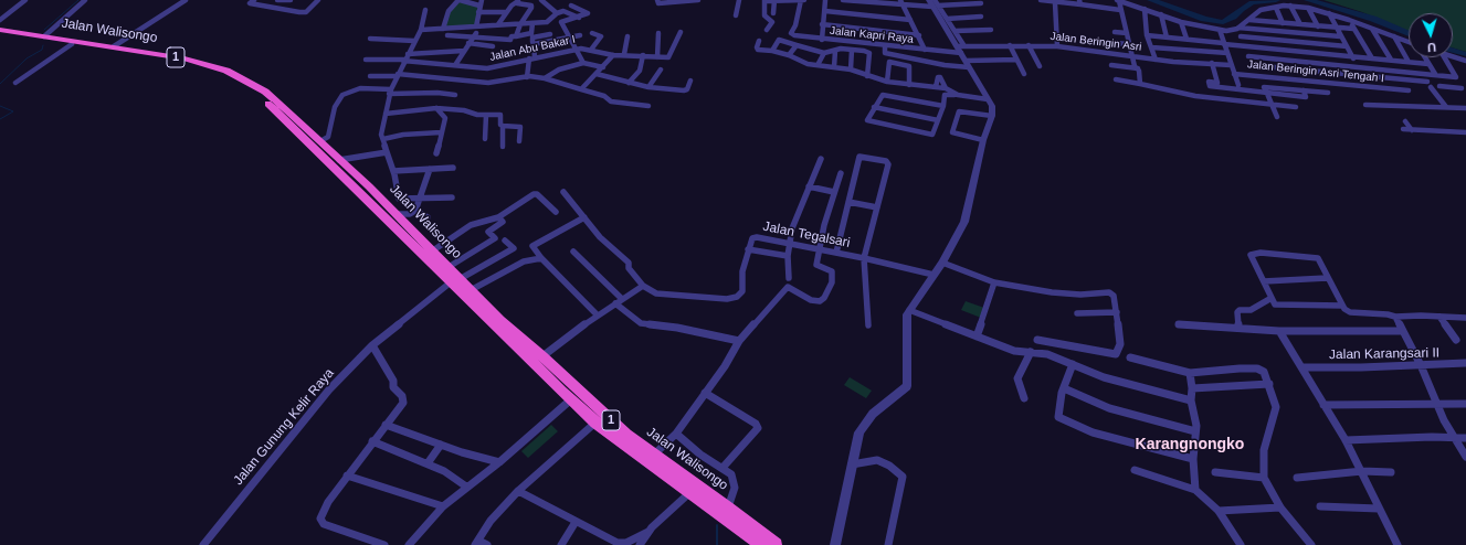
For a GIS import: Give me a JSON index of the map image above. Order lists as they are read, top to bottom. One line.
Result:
{"streets":{"highway":["Jalan Walisongo","1"],"street":["Jalan Kapri Raya","Jalan Beringin Asri","Jalan Abu Bakar I","Jalan Beringin Asri Tengah I","Jalan Tegalsari","Jalan Karangsari II","Jalan Gunung Kelir Raya"]},"crossings":[["Jalan Walisongo","Jalan Gunung Kelir Raya"],["Jalan Kapri Raya","Jalan Beringin Asri"]],"districts":["Karangnongko"],"north":"bottom"}
